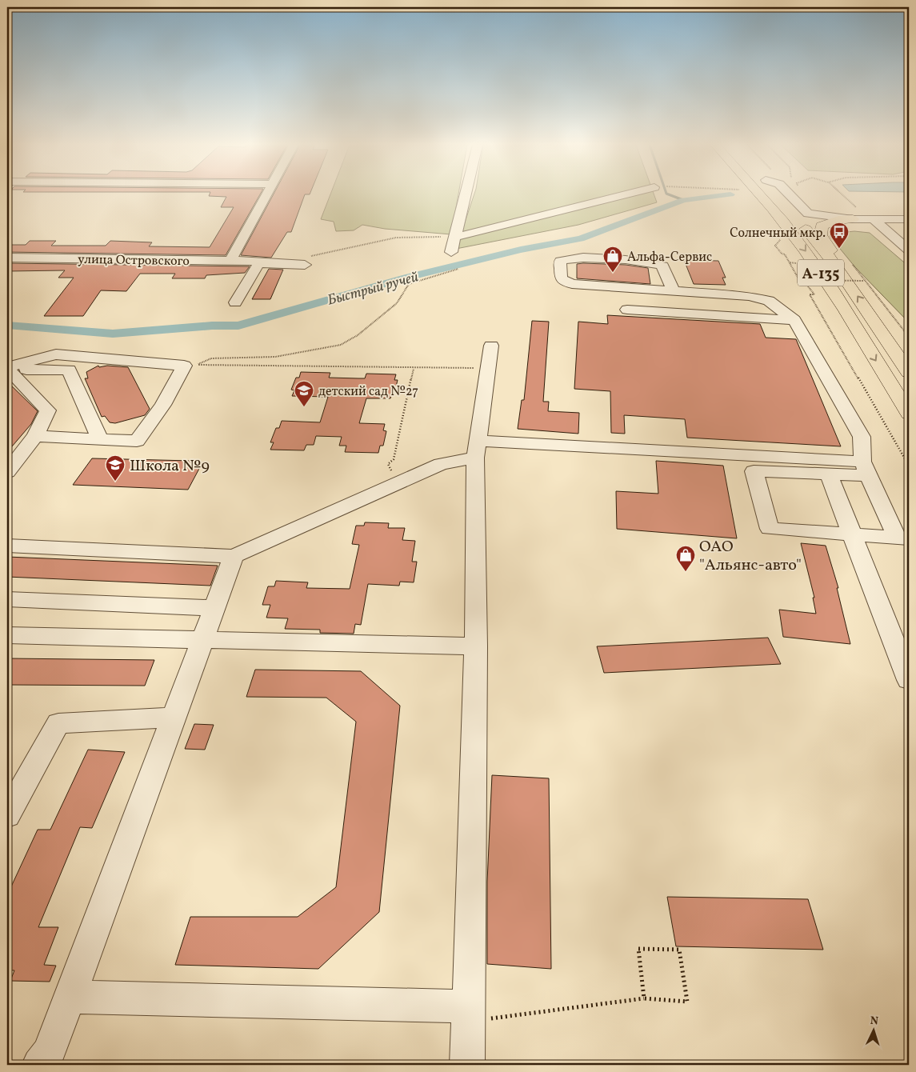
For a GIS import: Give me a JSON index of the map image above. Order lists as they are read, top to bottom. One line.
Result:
{"streets":{"highway":["А-135"],"street":["улица Островского"]},"water":["Быстрый ручей"],"places":{"bus stop":["Солнечный мкр."],"shop":["Альфа-Сервис","ОАО \"Альянс-авто\""],"school or university":["детский сад №27","Школа №9"]},"north":"top"}
